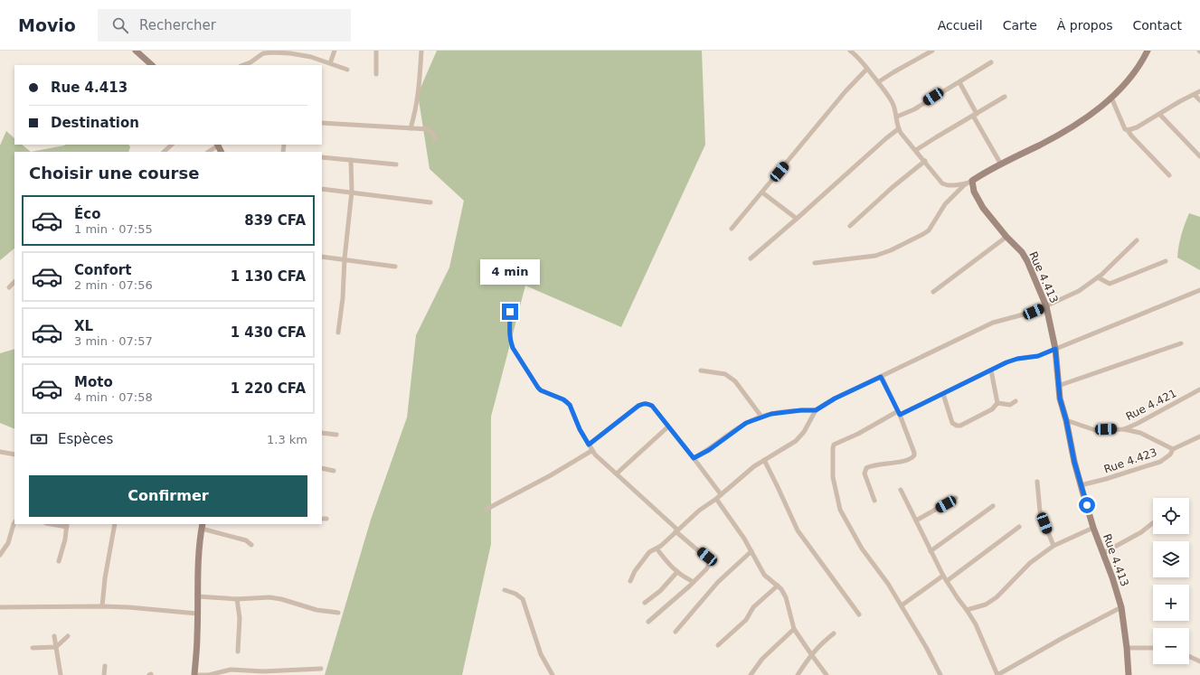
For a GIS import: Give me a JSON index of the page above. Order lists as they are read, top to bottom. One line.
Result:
{"streets":{"street":["Rue 4.413","Rue 4.421","Rue 4.423"]},"crossings":[["Rue 4.413","Rue 4.421"],["Rue 4.413","Rue 4.423"]],"page":{"header":"Movio","search":"Rechercher","nav":["Accueil","Carte","À propos","Contact"],"banner":["Rue 4.413","Destination"],"heading":"Choisir une course","list":[{"name":"Éco","note":"1 min · 07:55","value":"839 CFA"},{"name":"Confort","note":"2 min · 07:56","value":"1 130 CFA"},{"name":"XL","note":"3 min · 07:57","value":"1 430 CFA"},{"name":"Moto","note":"4 min · 07:58","value":"1 220 CFA"}],"bubble":"4 min","pay":["Espèces","1.3 km"],"buttons":"Confirmer","map_buttons":["+","−"]}}
